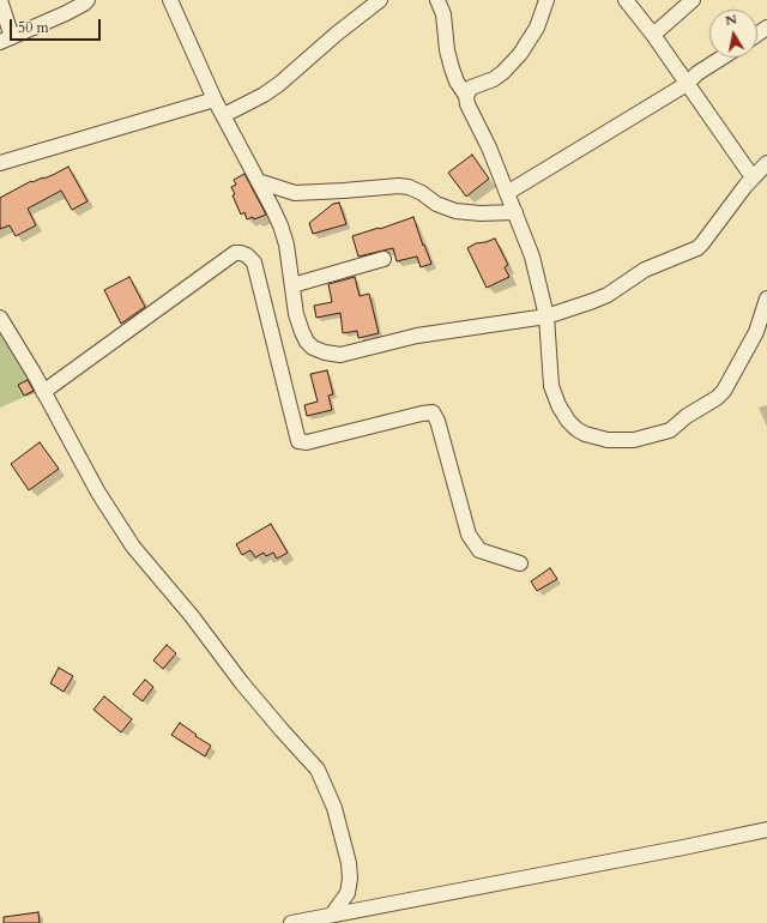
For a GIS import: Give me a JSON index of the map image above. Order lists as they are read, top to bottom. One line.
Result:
{"scale_bar":"50 m","north":"top"}
